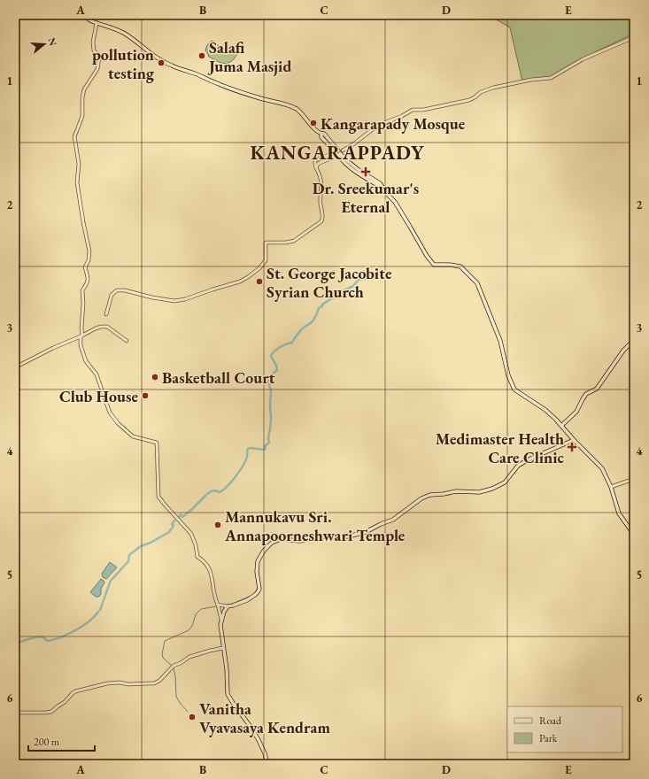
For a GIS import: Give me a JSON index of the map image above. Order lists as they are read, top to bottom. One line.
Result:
{"districts":["KANGARAPPADY"],"places":{"other":["Salafi Juma Masjid","pollution testing","Kangarapady Mosque","St. George Jacobite Syrian Church","Basketball Court","Club House","Mannukavu Sri. Annapoorneshwari Temple","Vanitha Vyavasaya Kendram"],"health":["Dr. Sreekumar's Eternal","Medimaster Health Care Clinic"]},"legend":["Road","Park"],"scale_bar":"200 m","north":"right","grid":{"columns":["A","B","C","D","E"],"rows":["1","2","3","4","5","6"]}}
